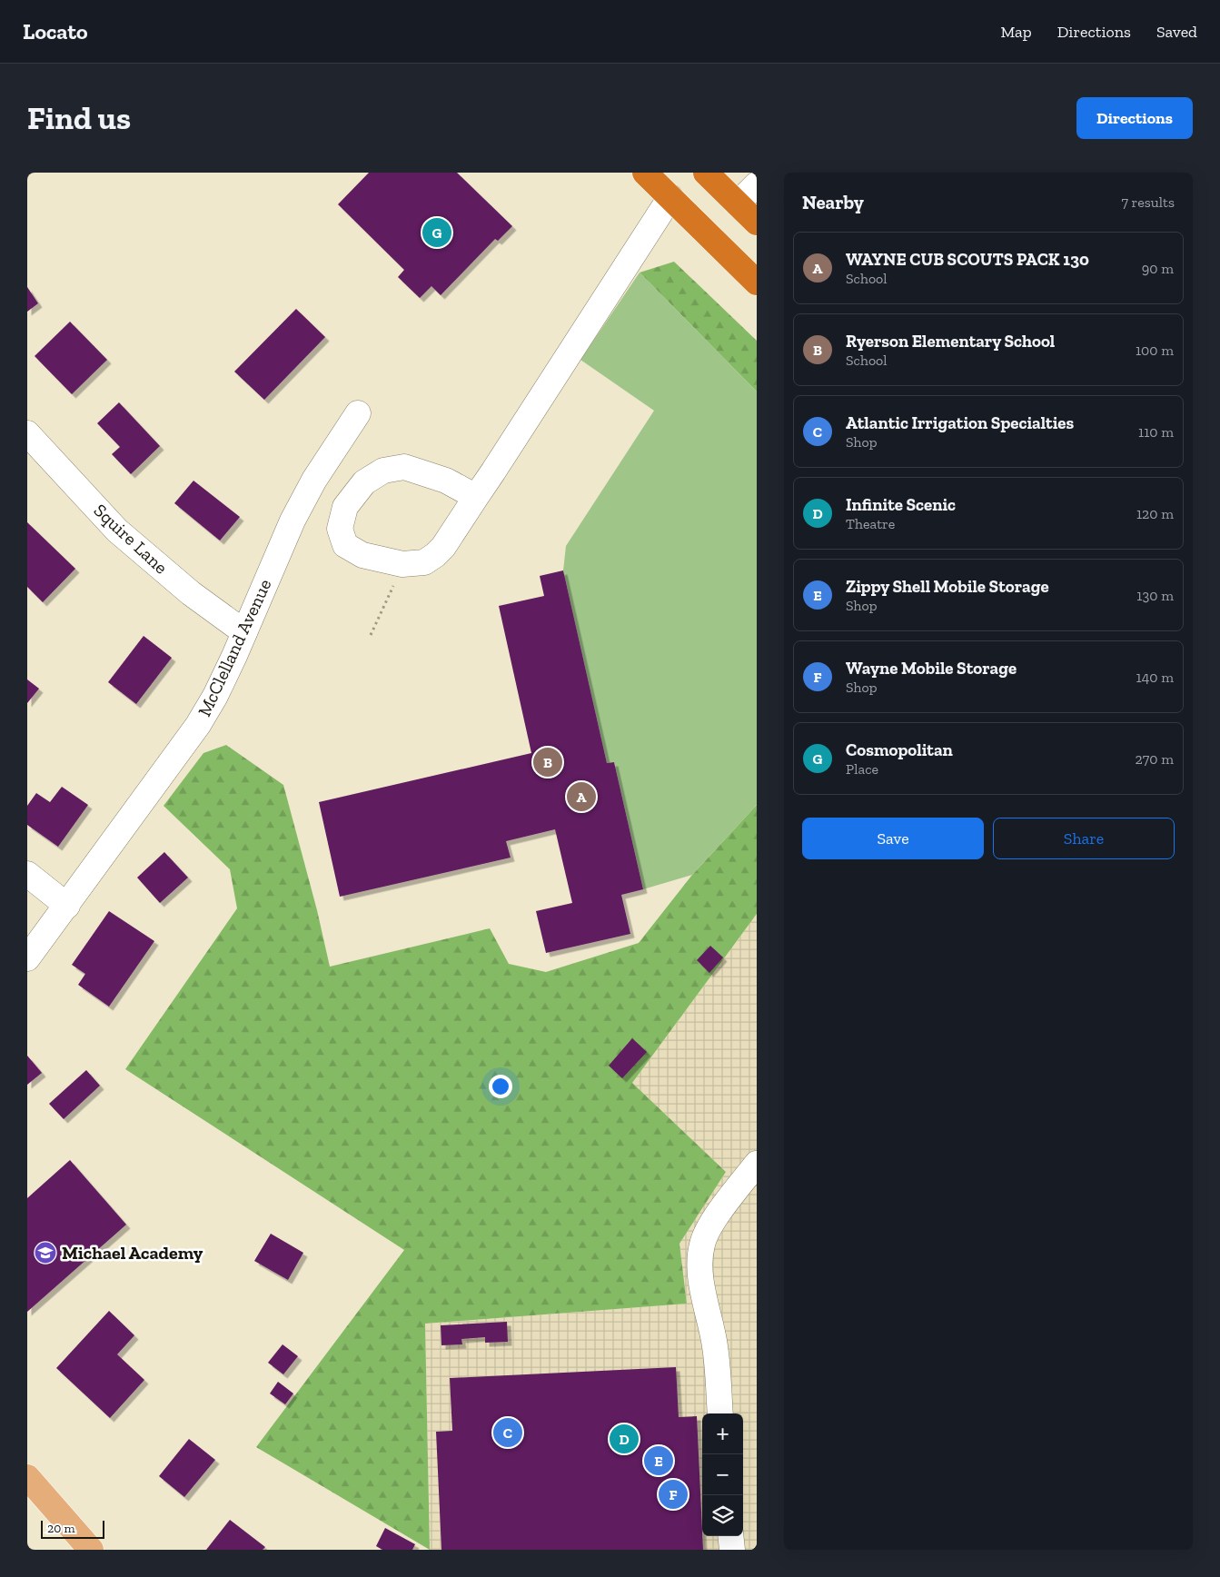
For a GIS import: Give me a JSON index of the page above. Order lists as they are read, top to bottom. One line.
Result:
{"streets":{"street":["Squire Lane","McClelland Avenue"]},"crossings":[["Squire Lane","McClelland Avenue"]],"places":{"school or university":["Michael Academy"]},"scale_bar":"20 m","page":{"header":"Locato","nav":["Map","Directions","Saved"],"buttons":["Directions",["Save","Share"]],"title":"Find us","heading":["Nearby","7 results"],"pins":["G","B","A","C","D","E","F"],"list":[{"mark":"A","name":"WAYNE CUB SCOUTS PACK 130","note":"School","value":"90 m"},{"mark":"B","name":"Ryerson Elementary School","note":"School","value":"100 m"},{"mark":"C","name":"Atlantic Irrigation Specialties","note":"Shop","value":"110 m"},{"mark":"D","name":"Infinite Scenic","note":"Theatre","value":"120 m"},{"mark":"E","name":"Zippy Shell Mobile Storage","note":"Shop","value":"130 m"},{"mark":"F","name":"Wayne Mobile Storage","note":"Shop","value":"140 m"},{"mark":"G","name":"Cosmopolitan","note":"Place","value":"270 m"}],"map_buttons":["+","−"],"scale":"20 m"}}
